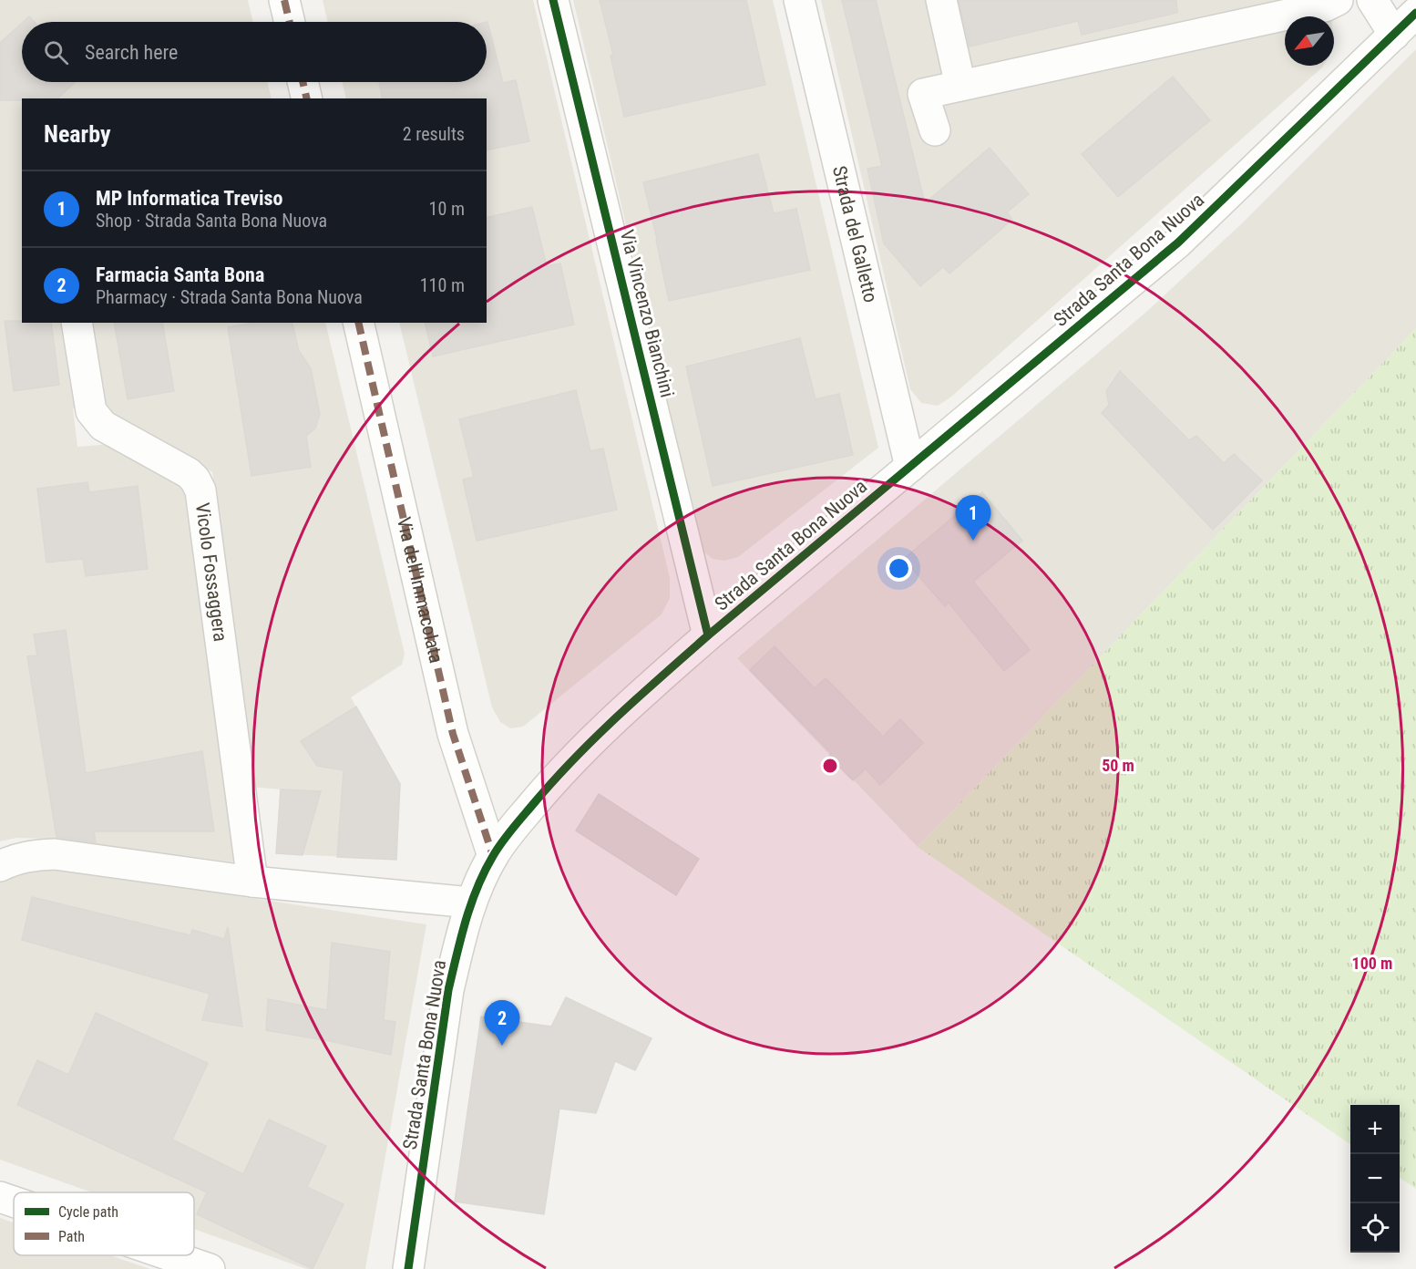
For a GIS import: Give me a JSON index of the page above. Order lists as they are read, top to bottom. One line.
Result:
{"streets":{"street":["Strada del Galletto","Strada Santa Bona Nuova","Via Vincenzo Bianchini","Vicolo Fossaggera","Via dell'Immacolata"]},"crossings":[["Strada del Galletto","Strada Santa Bona Nuova"],["Strada Santa Bona Nuova","Via Vincenzo Bianchini"],["Strada Santa Bona Nuova","Via dell'Immacolata"]],"legend":["Cycle path","Path"],"north":"bottom left","page":{"search":"Search here","heading":["Nearby","2 results"],"list":[{"mark":"1","name":"MP Informatica Treviso","note":"Shop · Strada Santa Bona Nuova","value":"10 m"},{"mark":"2","name":"Farmacia Santa Bona","note":"Pharmacy · Strada Santa Bona Nuova","value":"110 m"}],"pins":["1","2"],"map_buttons":["+","−"]},"rings":["50 m","100 m"]}
